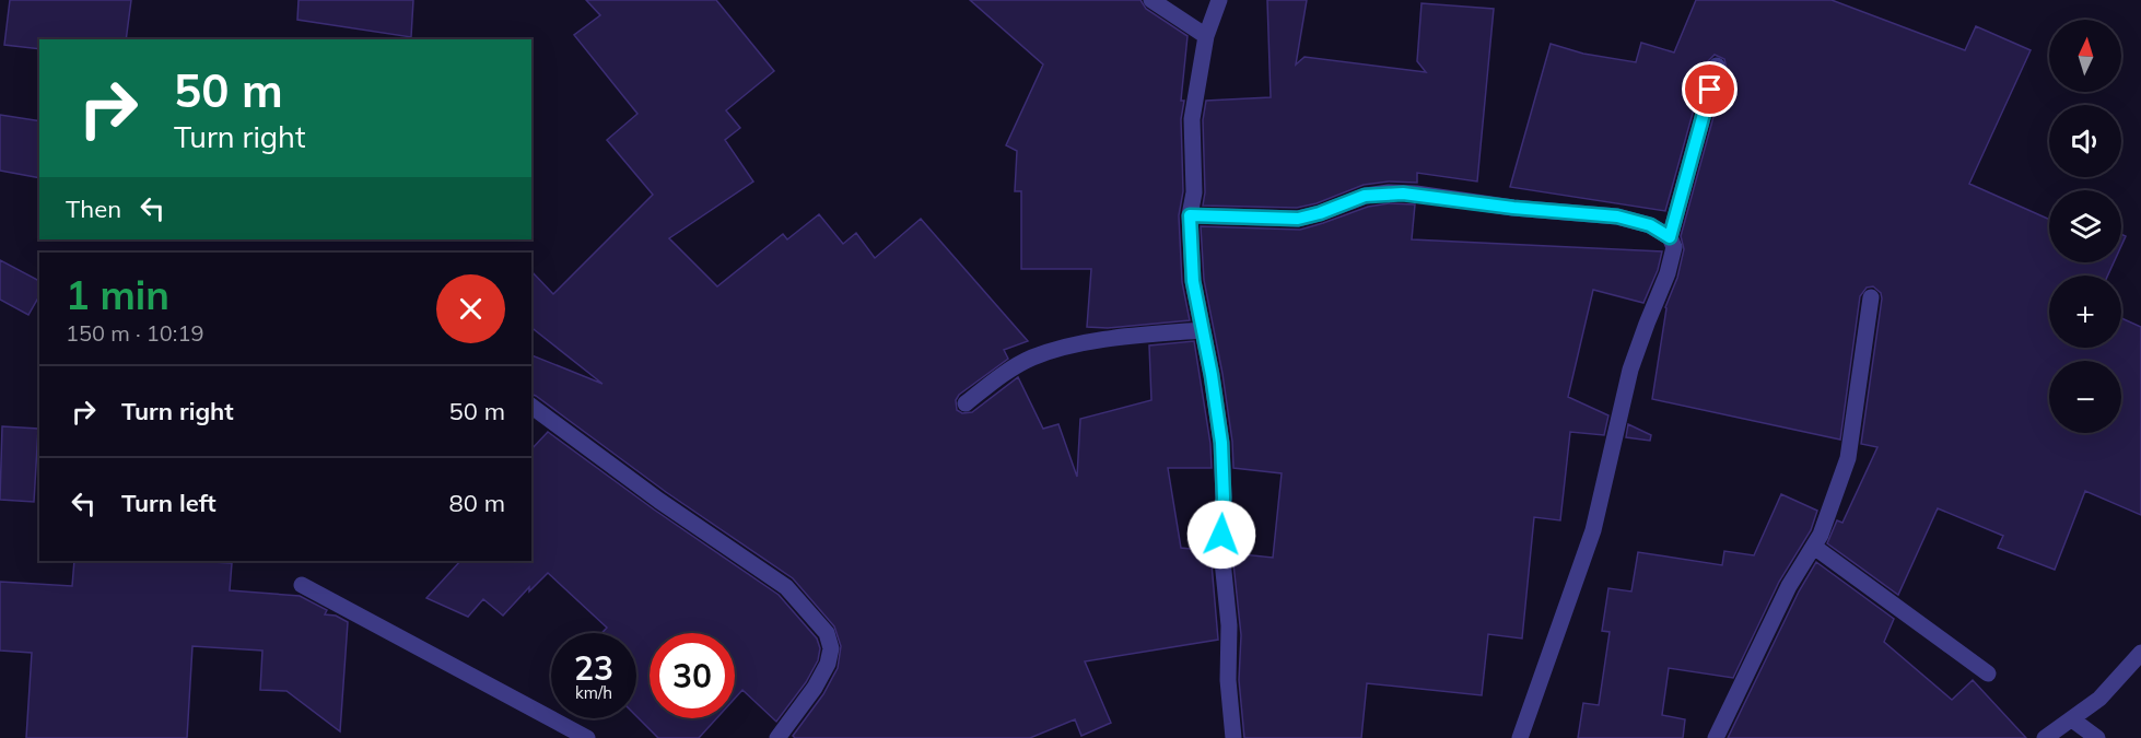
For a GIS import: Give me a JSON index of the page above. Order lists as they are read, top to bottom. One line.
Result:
{"north":"top","page":{"map_buttons":["+","−"],"turn":["50 m","Turn right"],"then":"Then","heading":["1 min","150 m · 10:19"],"list":[{"name":"Turn right","value":"50 m"},{"name":"Turn left","value":"80 m"}],"speed":"23 km/h","limit":"30"}}
